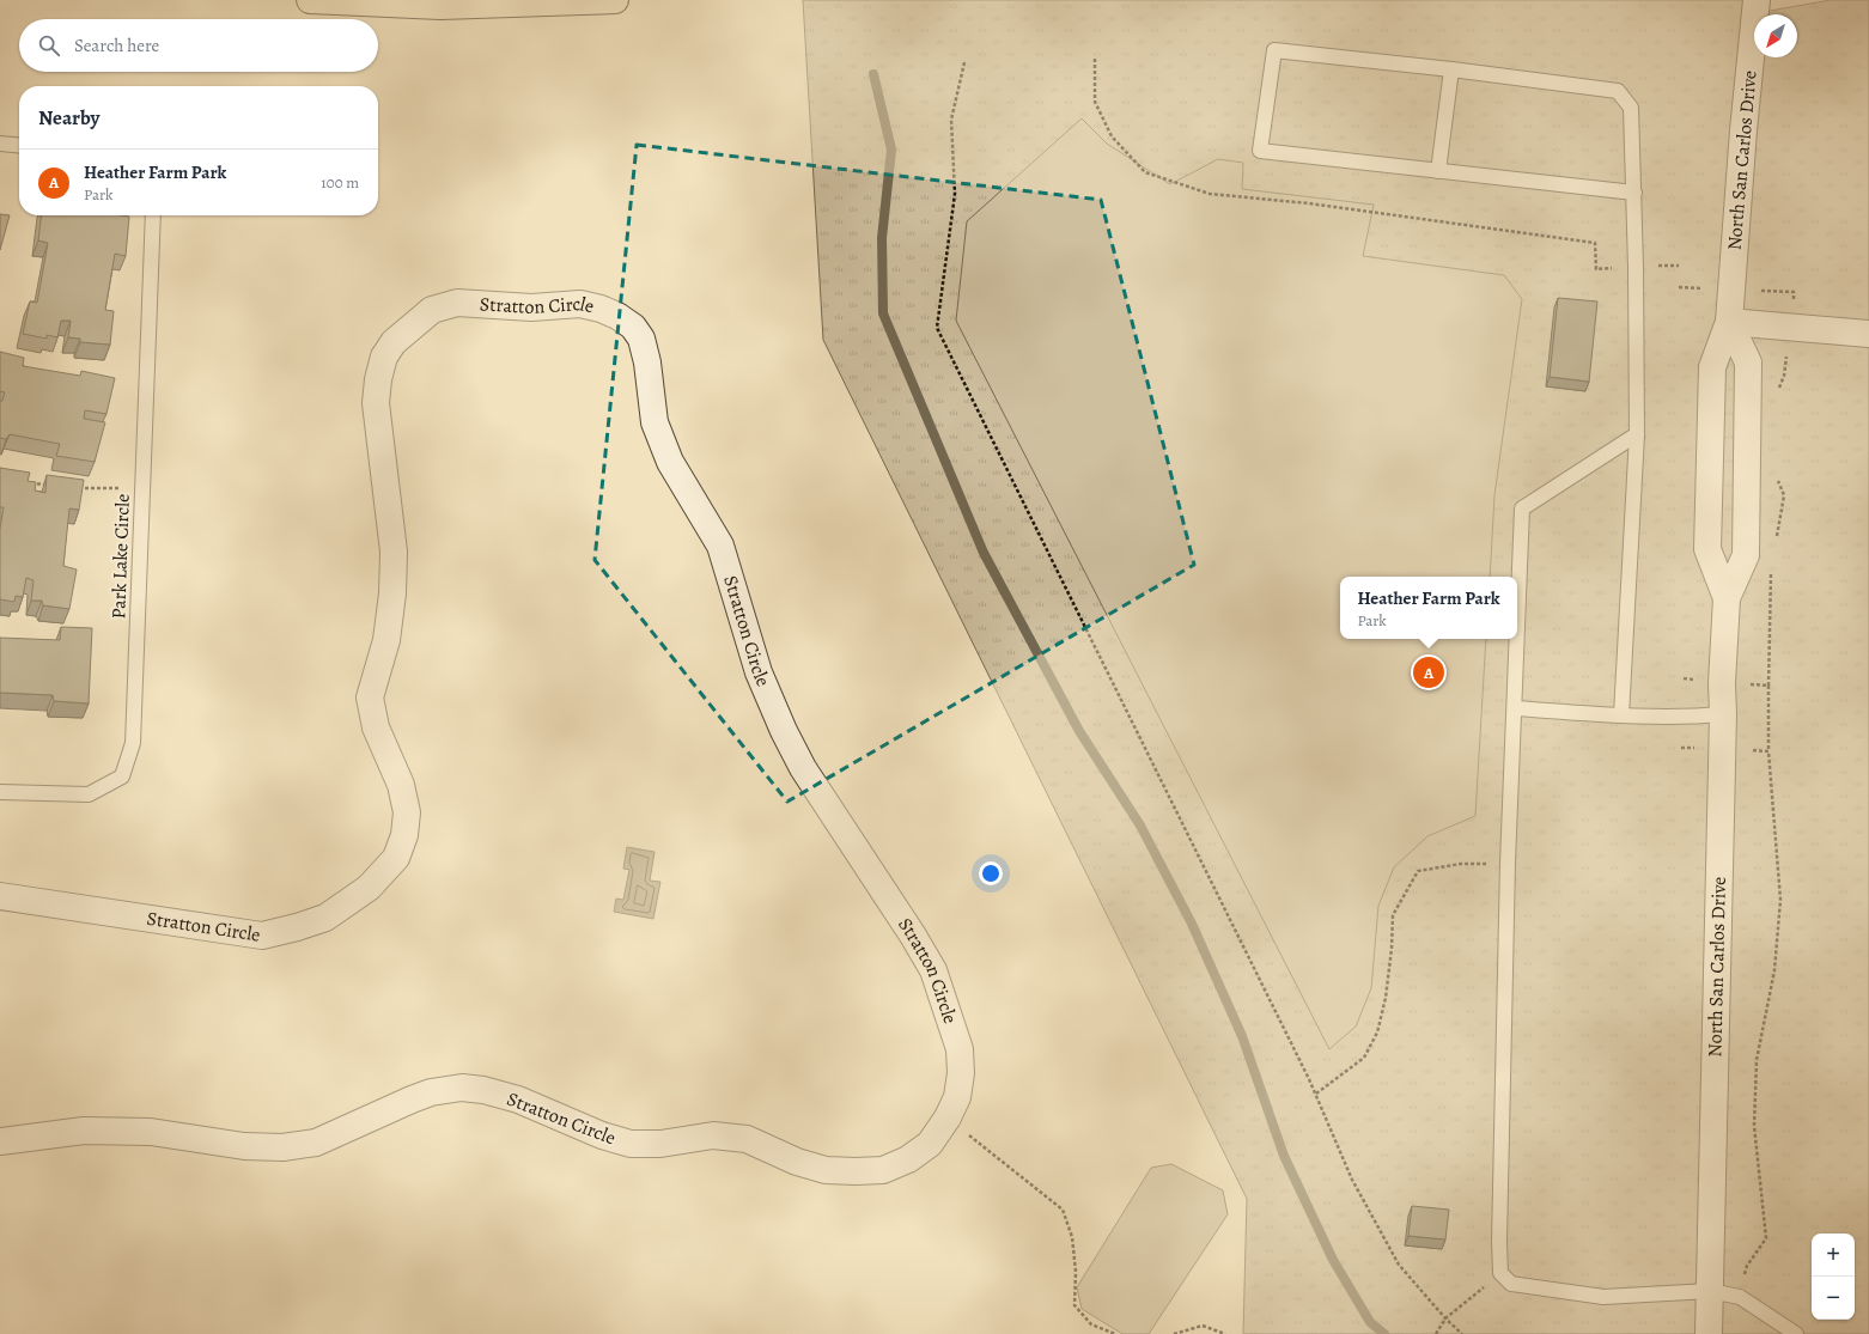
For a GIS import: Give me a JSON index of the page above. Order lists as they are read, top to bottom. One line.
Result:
{"streets":{"street":["North San Carlos Drive","Stratton Circle"],"lane":["Park Lake Circle"]},"north":"bottom left","page":{"search":"Search here","heading":"Nearby","list":[{"mark":"A","name":"Heather Farm Park","note":"Park","value":"100 m"}],"popup":["Heather Farm Park","Park"],"pins":"A","map_buttons":["+","−"]}}
